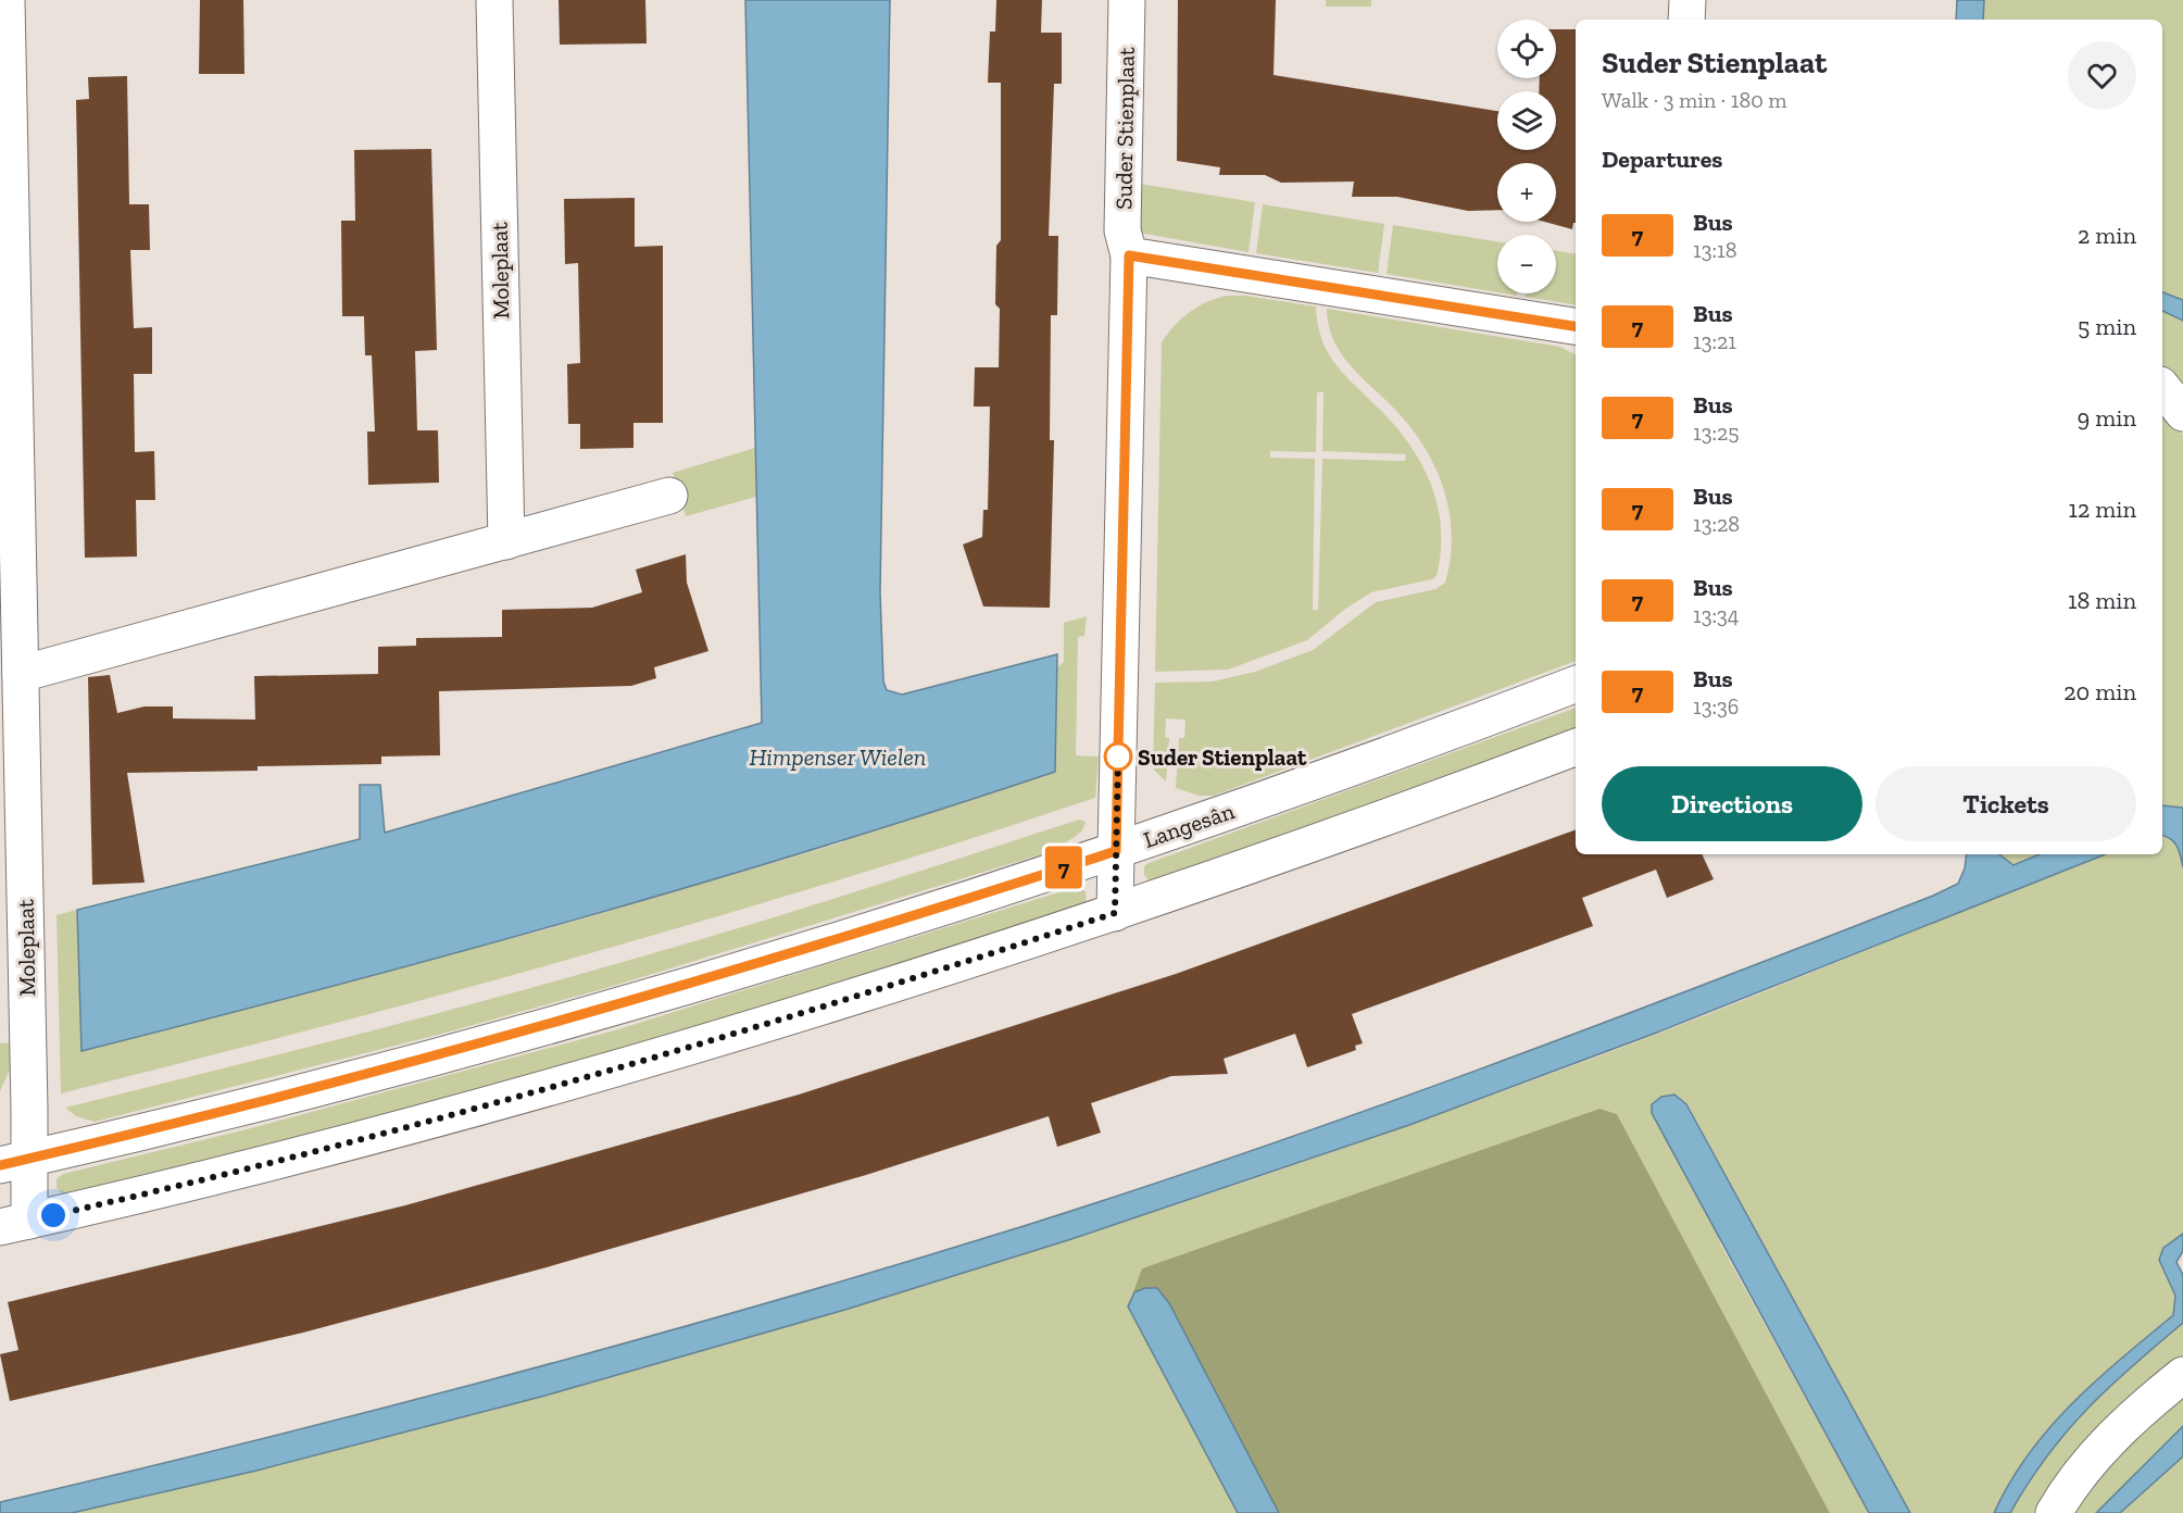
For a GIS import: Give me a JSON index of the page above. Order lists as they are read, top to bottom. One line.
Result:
{"streets":{"street":["Suder Stienplaat","Moleplaat","Langesân"]},"crossings":[["Suder Stienplaat","Langesân"],["Moleplaat","Langesân"]],"water":["Himpenser Wielen"],"places":["Suder Stienplaat"],"lines":["bus line 7"],"page":{"on_map":"7","map_buttons":["+","−"],"heading":[["Suder Stienplaat","Walk · 3 min · 180 m"],"Departures"],"list":[{"mark":"7","name":"Bus","note":"13:18","value":"2 min"},{"mark":"7","name":"Bus","note":"13:21","value":"5 min"},{"mark":"7","name":"Bus","note":"13:25","value":"9 min"},{"mark":"7","name":"Bus","note":"13:28","value":"12 min"},{"mark":"7","name":"Bus","note":"13:34","value":"18 min"},{"mark":"7","name":"Bus","note":"13:36","value":"20 min"}],"buttons":["Directions","Tickets"]}}
